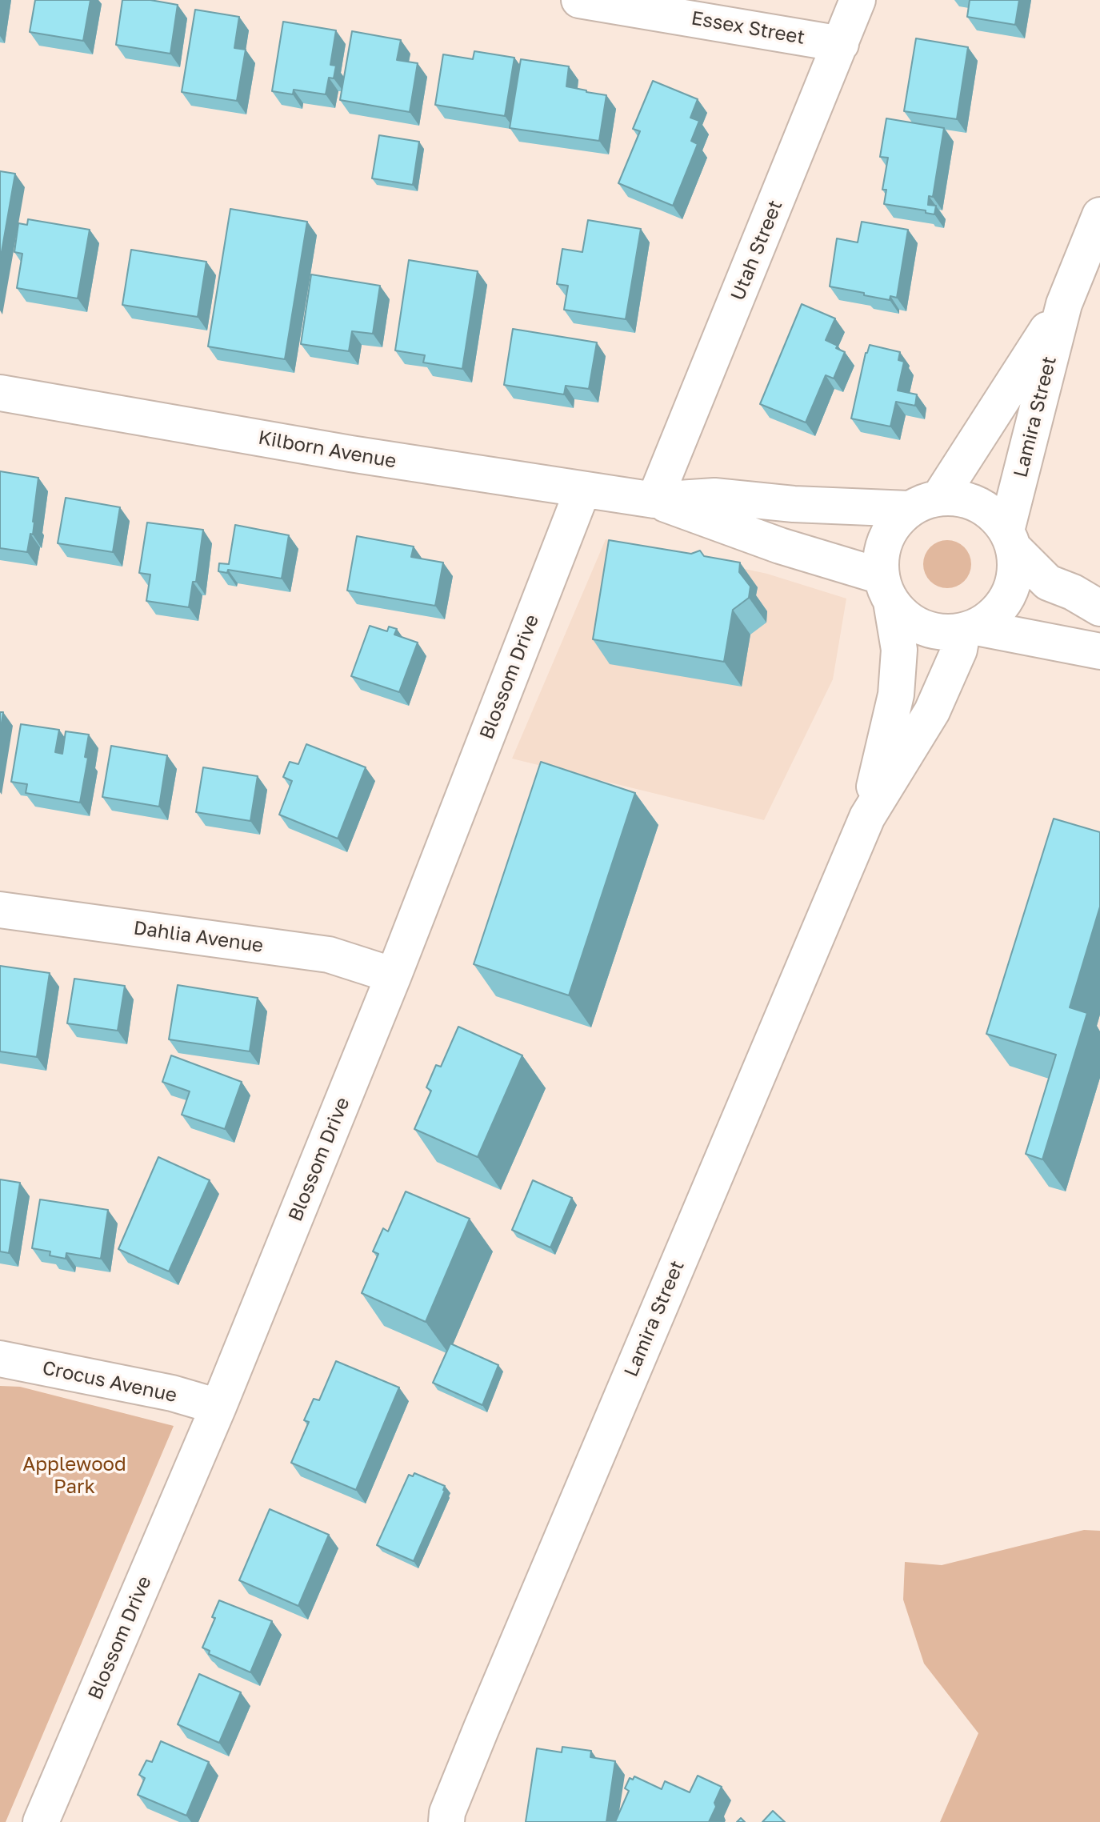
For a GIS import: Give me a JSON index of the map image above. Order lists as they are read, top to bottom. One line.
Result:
{"streets":{"street":["Essex Street","Utah Street","Lamira Street","Kilborn Avenue","Blossom Drive","Dahlia Avenue","Crocus Avenue"]},"crossings":[["Essex Street","Utah Street"],["Utah Street","Kilborn Avenue"],["Lamira Street","Kilborn Avenue"],["Kilborn Avenue","Blossom Drive"],["Blossom Drive","Dahlia Avenue"],["Blossom Drive","Crocus Avenue"]],"parks":["Applewood Park"]}
